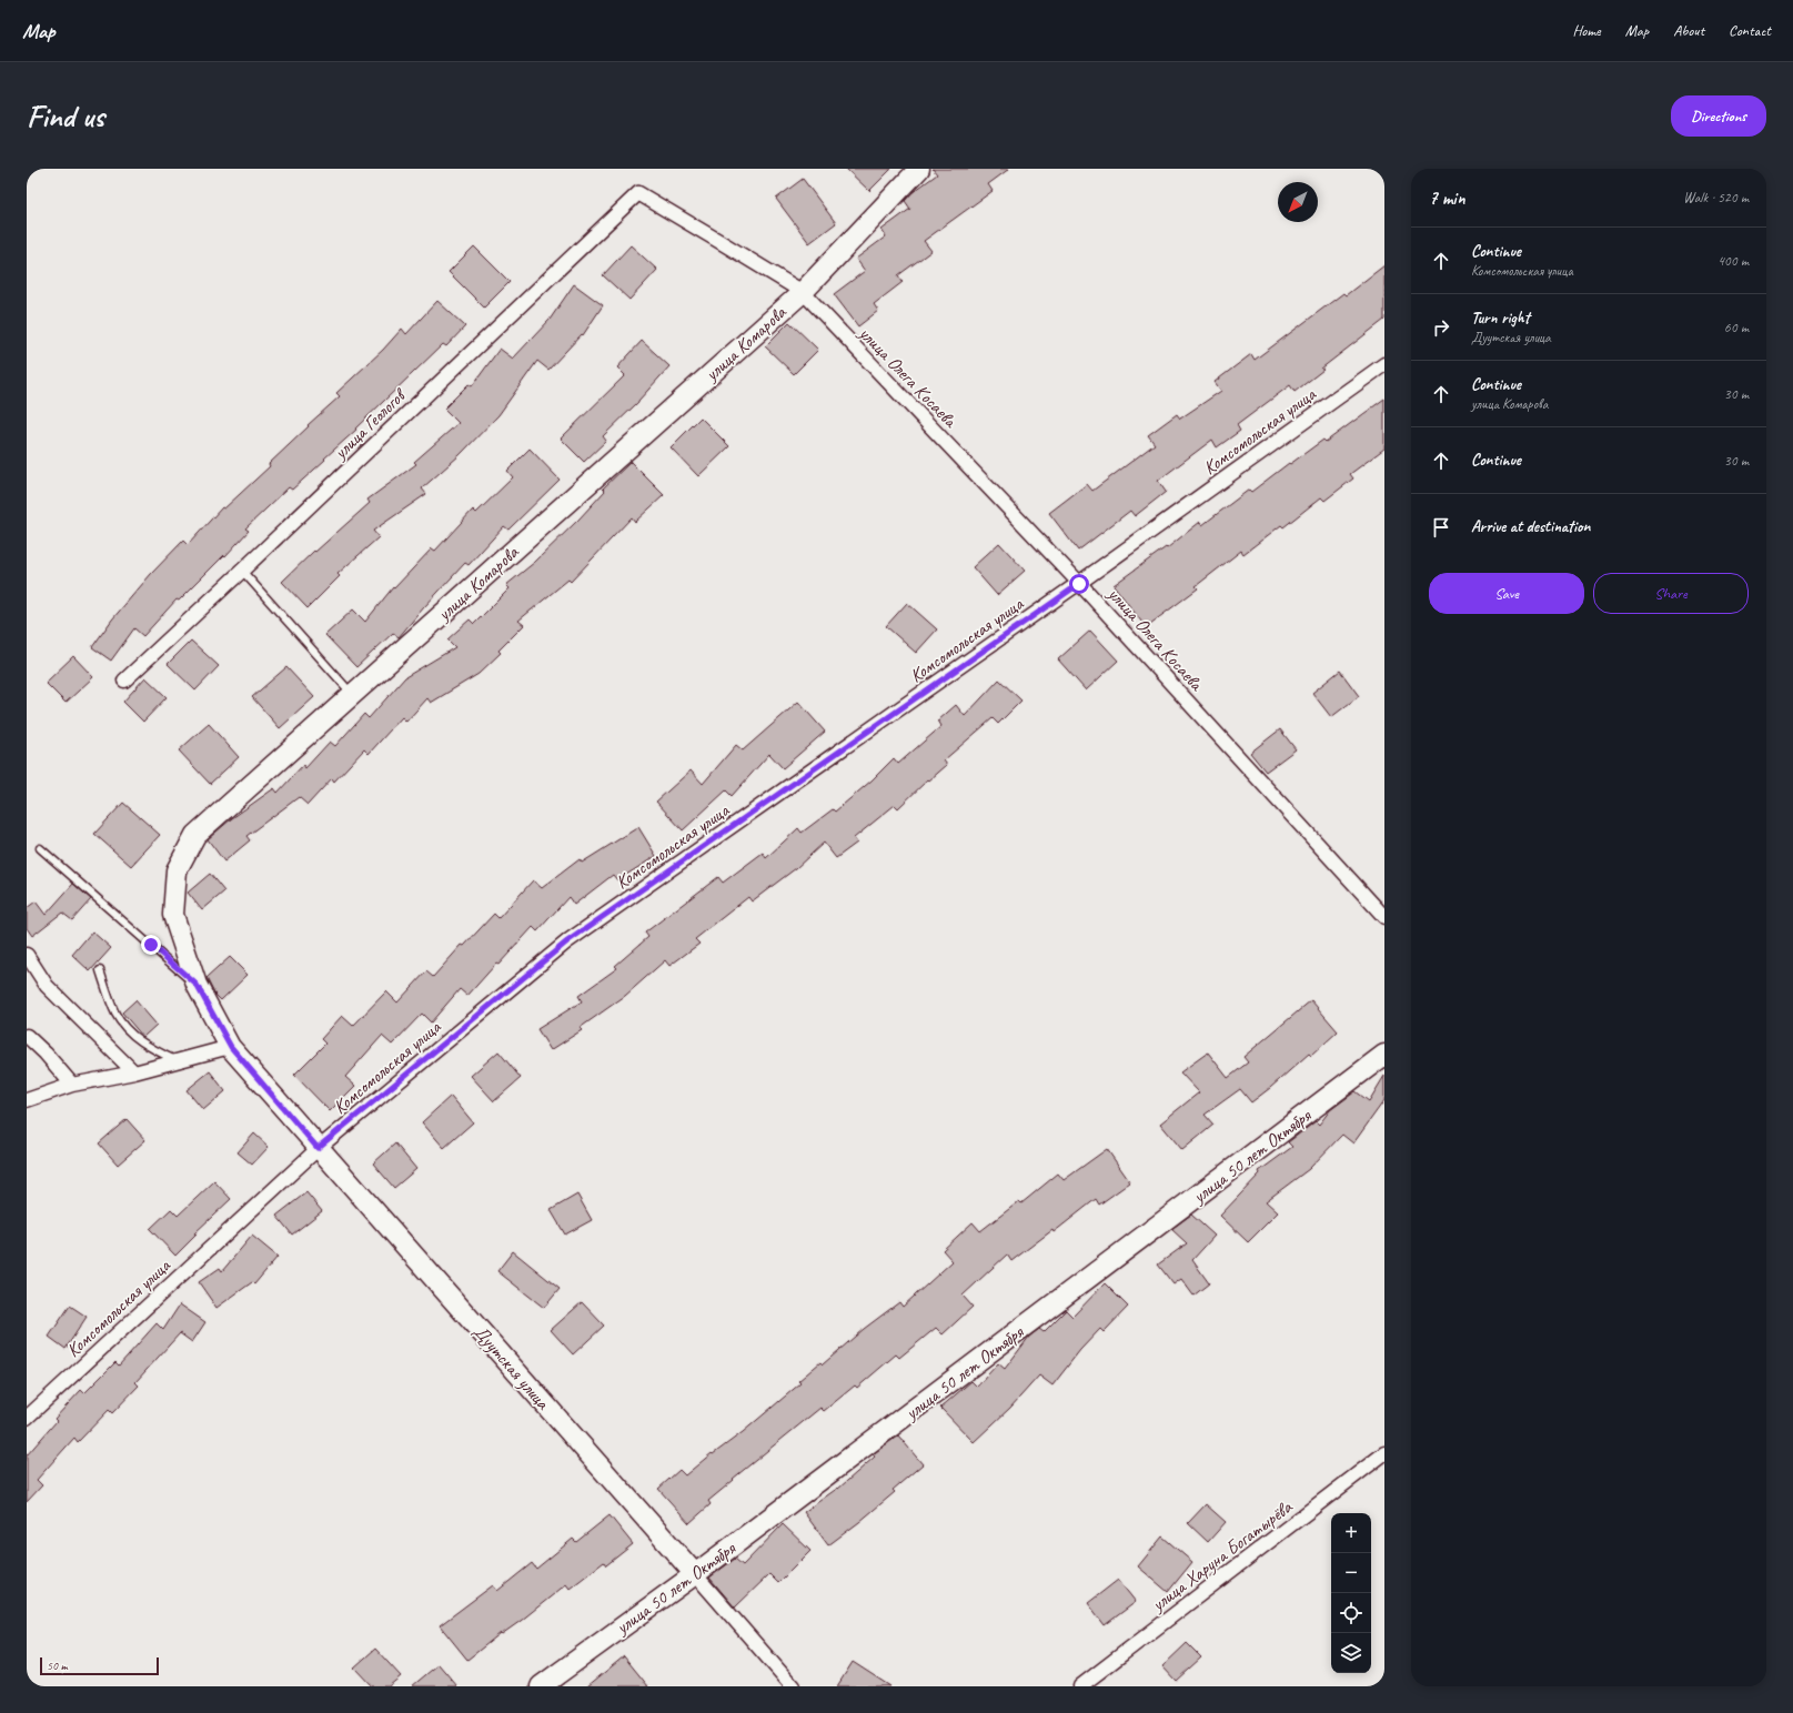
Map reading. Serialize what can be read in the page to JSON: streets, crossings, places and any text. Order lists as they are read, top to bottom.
{
  "streets": {
    "street": [
      "улица Комарова",
      "улица Олега Косаева",
      "улица Геологов",
      "Комсомольская улица",
      "улица 50 лет Октября",
      "Дуутская улица",
      "улица Харуна Богатырёва"
    ]
  },
  "crossings": [
    ["улица Комарова", "улица Олега Косаева"],
    ["улица Комарова", "Дуутская улица"],
    ["улица Олега Косаева", "улица Геологов"],
    ["улица Олега Косаева", "Комсомольская улица"],
    ["Комсомольская улица", "Дуутская улица"],
    ["улица 50 лет Октября", "Дуутская улица"]
  ],
  "scale_bar": "50 m",
  "north": "bottom left",
  "page": {
    "header": "Map",
    "nav": [
      "Home",
      "Map",
      "About",
      "Contact"
    ],
    "buttons": [
      "Directions",
      ["Save", "Share"]
    ],
    "title": "Find us",
    "heading": ["7 min", "Walk · 520 m"],
    "list": [
      ["Continue", "Комсомольская улица", "400 m"],
      ["Turn right", "Дуутская улица", "60 m"],
      ["Continue", "улица Комарова", "30 m"],
      ["Continue", "30 m"],
      "Arrive at destination"
    ],
    "map_buttons": ["+", "−"],
    "scale": "50 m"
  }
}
